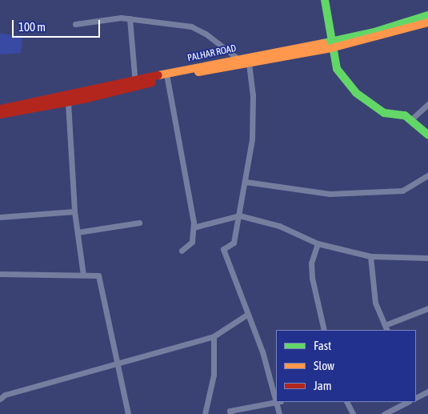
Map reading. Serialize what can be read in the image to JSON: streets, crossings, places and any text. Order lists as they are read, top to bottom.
{
  "streets": {
    "main road": ["PALHAR ROAD"]
  },
  "legend": ["Fast", "Slow", "Jam"],
  "scale_bar": "100 m"
}
